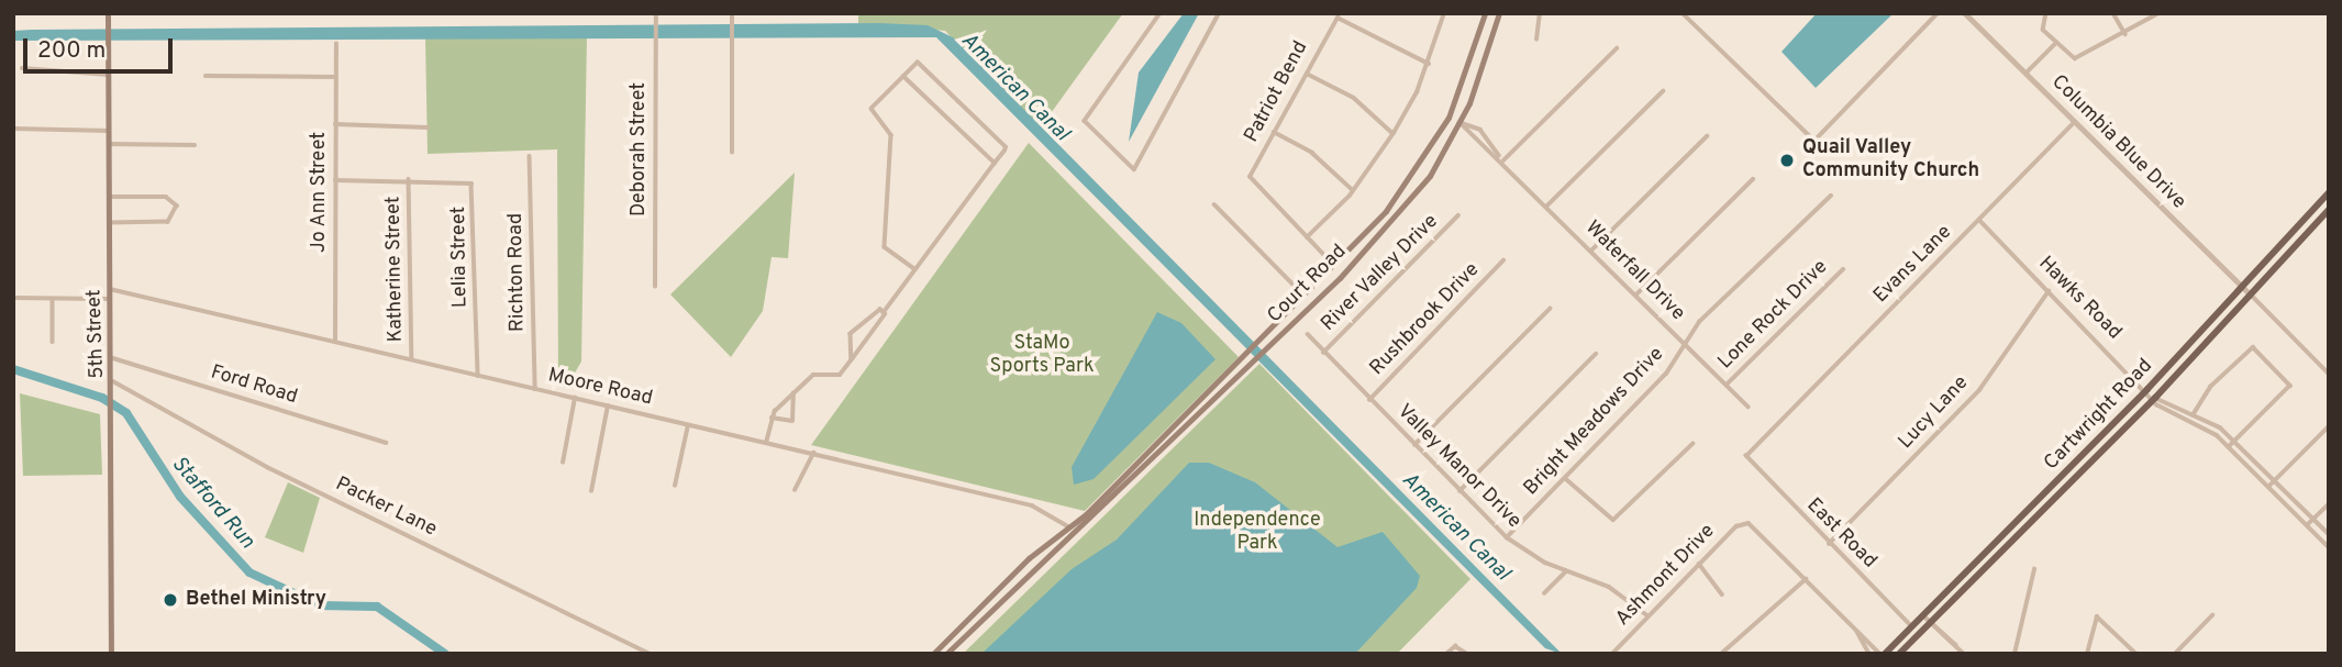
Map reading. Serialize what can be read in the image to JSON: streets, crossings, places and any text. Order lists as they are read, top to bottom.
{
  "streets": {
    "main road": ["Court Road", "5th Street", "Cartwright Road"],
    "street": [
      "Patriot Bend",
      "Columbia Blue Drive",
      "Deborah Street",
      "Jo Ann Street",
      "Lelia Street",
      "Evans Lane",
      "Katherine Street",
      "Waterfall Drive",
      "Richton Road",
      "River Valley Drive",
      "Hawks Road",
      "Lone Rock Drive",
      "Rushbrook Drive",
      "Ford Road",
      "Moore Road",
      "Lucy Lane",
      "Bright Meadows Drive",
      "Valley Manor Drive",
      "Packer Lane",
      "East Road",
      "Ashmont Drive"
    ]
  },
  "crossings": [
    ["Columbia Blue Drive", "Evans Lane"],
    ["Columbia Blue Drive", "Cartwright Road"],
    ["Jo Ann Street", "Lelia Street"],
    ["Jo Ann Street", "Moore Road"],
    ["Lelia Street", "Katherine Street"],
    ["Lelia Street", "Moore Road"],
    ["Evans Lane", "Hawks Road"],
    ["Evans Lane", "East Road"],
    ["Katherine Street", "Moore Road"],
    ["Waterfall Drive", "Court Road"],
    ["Waterfall Drive", "Lone Rock Drive"],
    ["Waterfall Drive", "Bright Meadows Drive"],
    ["Richton Road", "Moore Road"],
    ["River Valley Drive", "Valley Manor Drive"],
    ["Court Road", "Moore Road"],
    ["Hawks Road", "Lucy Lane"],
    ["Hawks Road", "Cartwright Road"],
    ["Rushbrook Drive", "Valley Manor Drive"],
    ["5th Street", "Ford Road"],
    ["5th Street", "Moore Road"],
    ["5th Street", "Packer Lane"],
    ["Lucy Lane", "East Road"],
    ["Cartwright Road", "East Road"],
    ["Bright Meadows Drive", "Valley Manor Drive"],
    ["Valley Manor Drive", "Ashmont Drive"]
  ],
  "water": ["American Canal", "Stafford Run"],
  "parks": ["StaMo Sports Park", "Independence Park"],
  "places": ["Quail Valley Community Church", "Bethel Ministry"],
  "scale_bar": "200 m"
}
